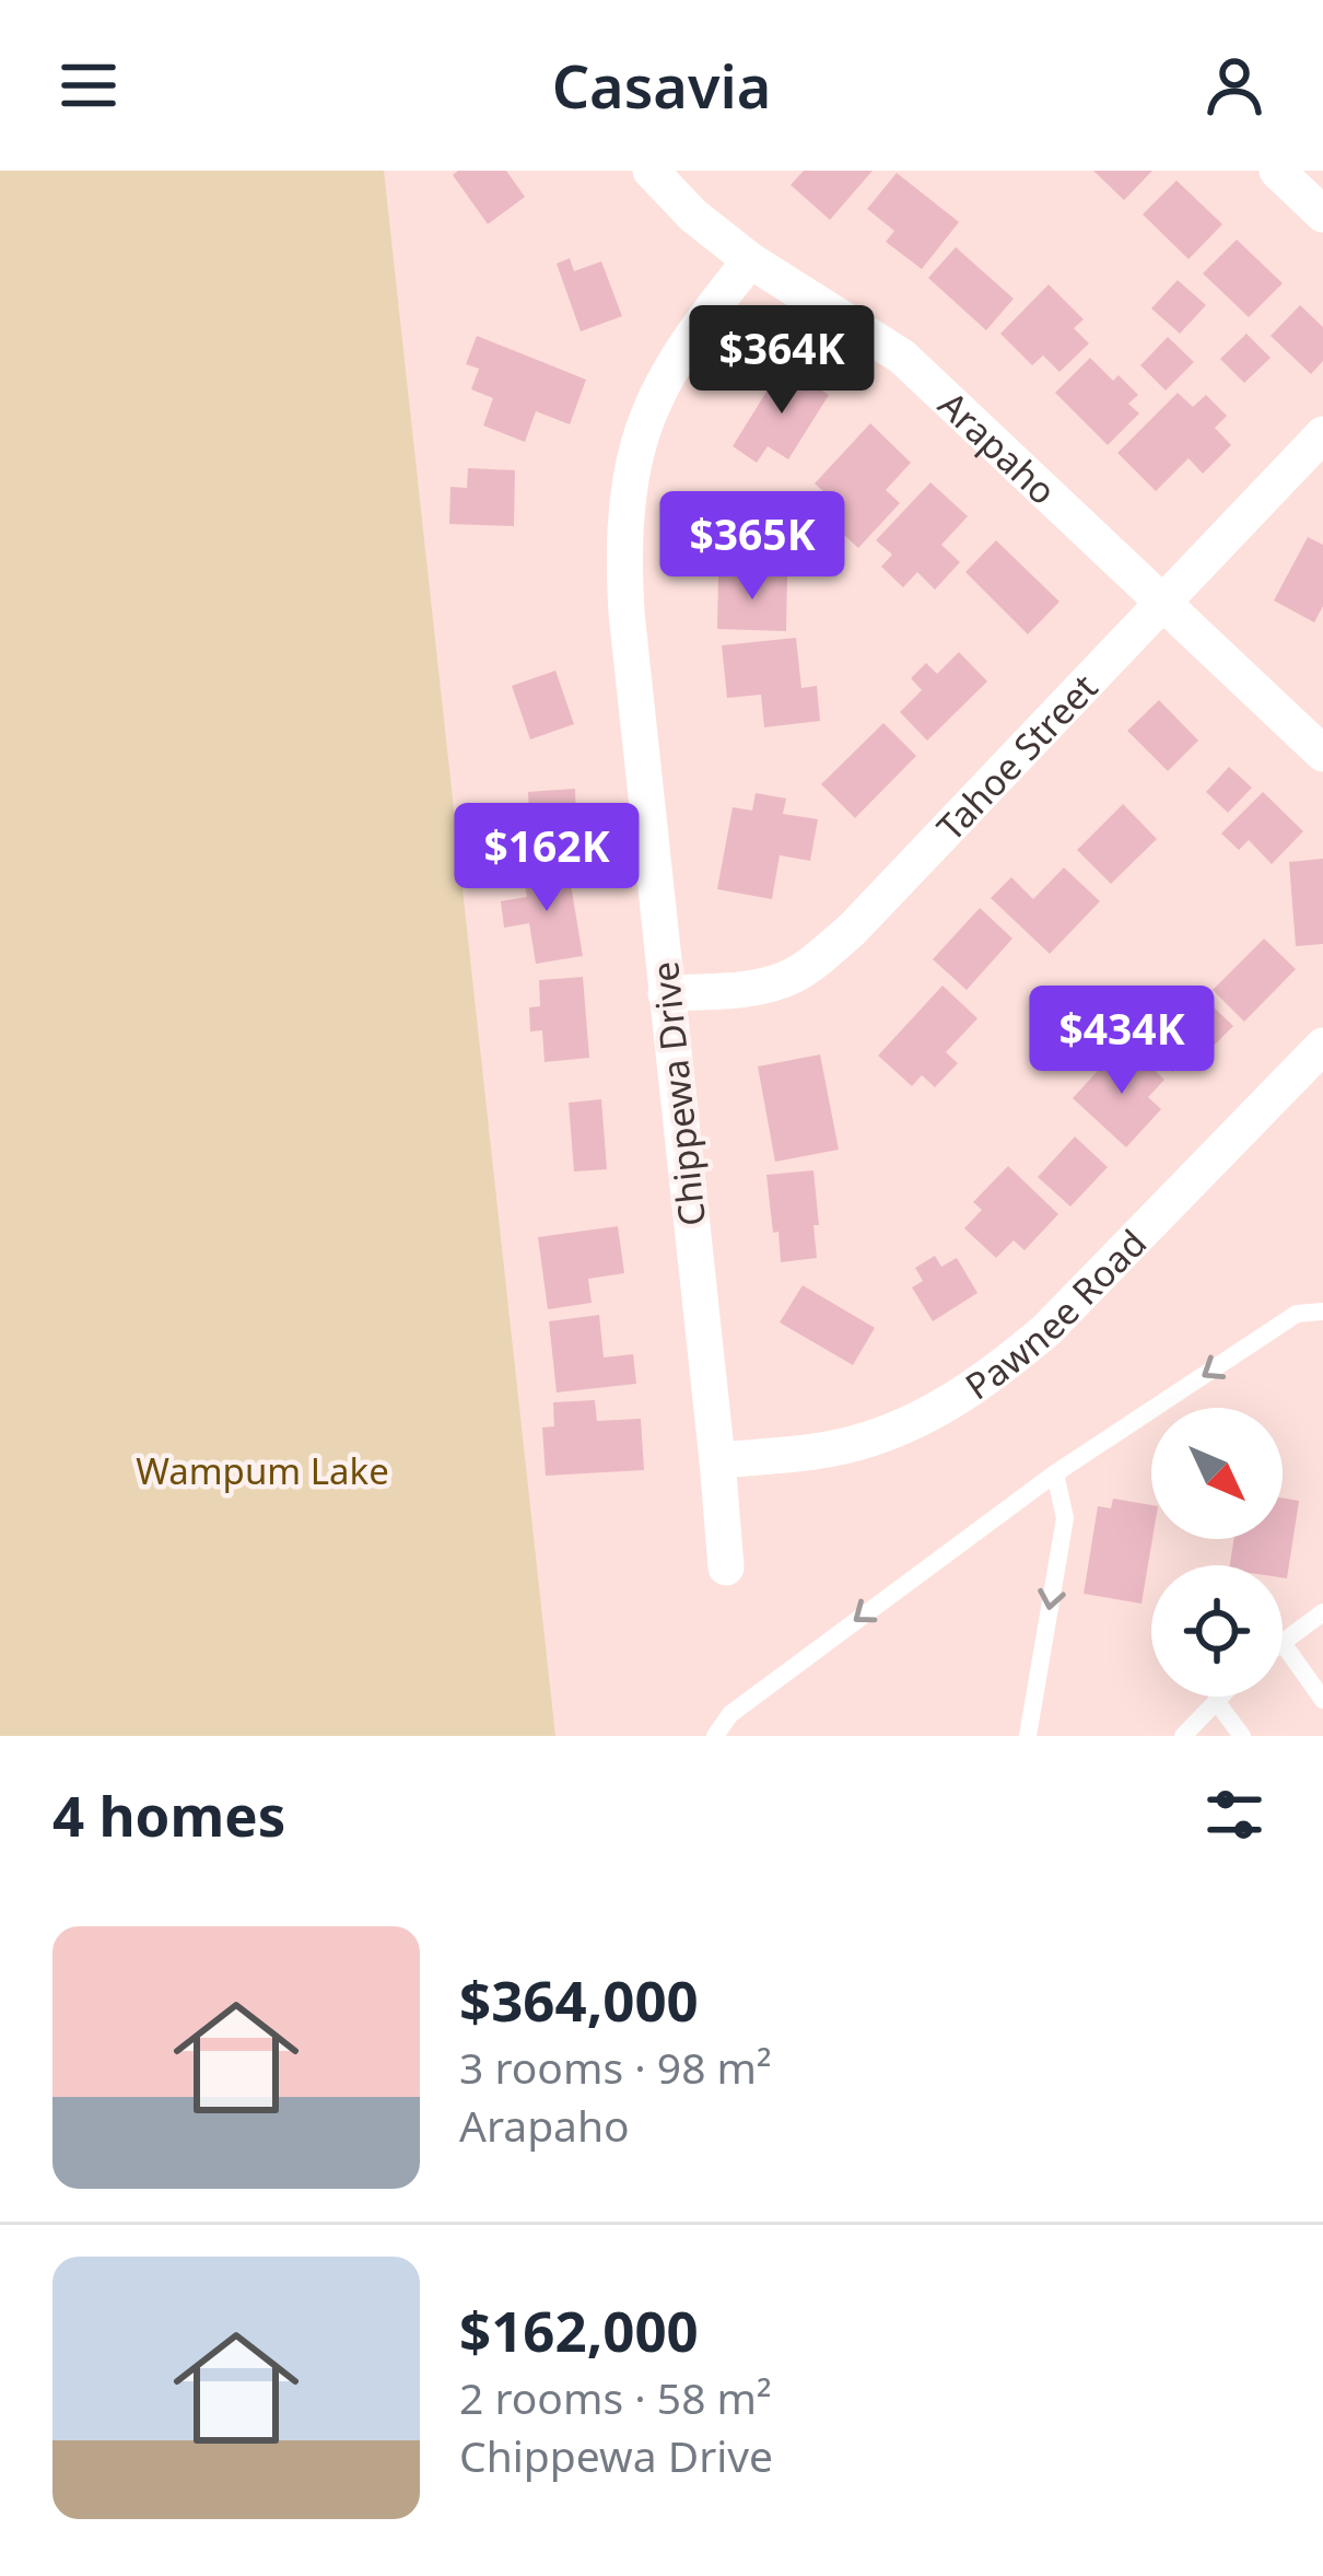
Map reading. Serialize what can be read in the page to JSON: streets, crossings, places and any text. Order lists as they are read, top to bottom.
{
  "streets": {
    "street": [
      "Arapaho",
      "Tahoe Street",
      "Chippewa Drive",
      "Pawnee Road"
    ]
  },
  "crossings": [
    ["Arapaho", "Tahoe Street"],
    ["Arapaho", "Chippewa Drive"],
    ["Tahoe Street", "Chippewa Drive"],
    ["Chippewa Drive", "Pawnee Road"]
  ],
  "parks": ["Wampum Lake"],
  "north": "bottom right",
  "page": {
    "header": "Casavia",
    "price": [
      "$364K",
      "$365K",
      "$162K",
      "$434K"
    ],
    "heading": "4 homes",
    "list": [
      {
        "name": "$364,000",
        "note": "3 rooms · 98 m² · Arapaho"
      },
      {
        "name": "$162,000",
        "note": "2 rooms · 58 m² · Chippewa Drive"
      }
    ]
  }
}
